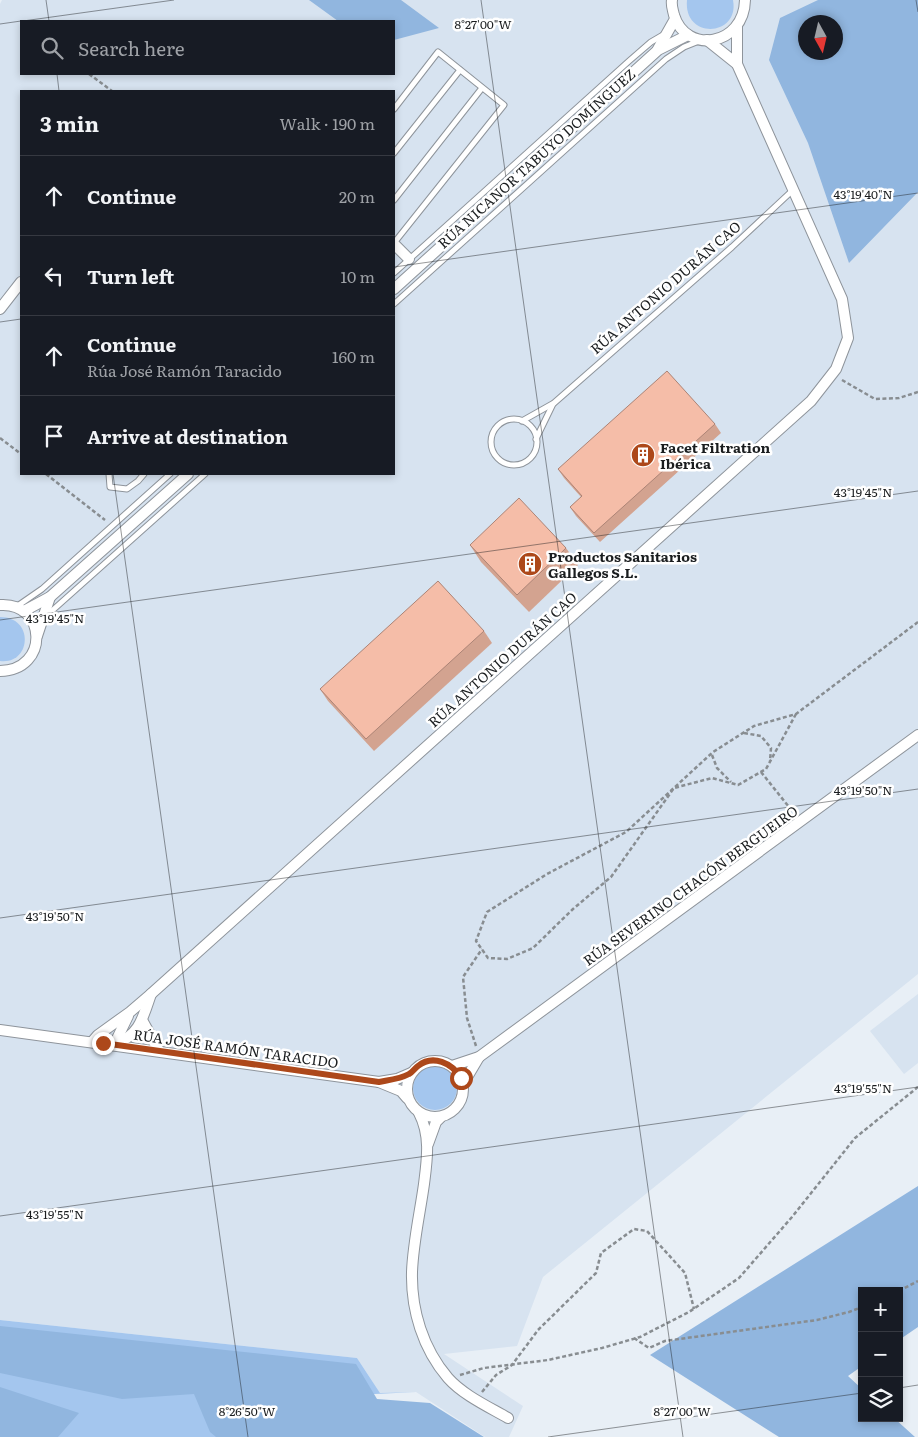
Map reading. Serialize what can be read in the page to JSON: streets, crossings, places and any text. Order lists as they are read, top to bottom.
{
  "streets": {
    "street": [
      "RÚA NICANOR TABUYO DOMÍNGUEZ",
      "RÚA ANTONIO DURÁN CAO",
      "RÚA SEVERINO CHACÓN BERGUEIRO",
      "RÚA JOSÉ RAMÓN TARACIDO"
    ]
  },
  "crossings": [
    ["RÚA NICANOR TABUYO DOMÍNGUEZ", "RÚA ANTONIO DURÁN CAO"],
    ["RÚA ANTONIO DURÁN CAO", "RÚA JOSÉ RAMÓN TARACIDO"],
    ["RÚA SEVERINO CHACÓN BERGUEIRO", "RÚA JOSÉ RAMÓN TARACIDO"]
  ],
  "places": {
    "building": ["Facet Filtration Ibérica", "Productos Sanitarios Gallegos S.L."]
  },
  "north": "bottom",
  "page": {
    "search": "Search here",
    "heading": ["3 min", "Walk · 190 m"],
    "list": [
      ["Continue", "20 m"],
      ["Turn left", "10 m"],
      ["Continue", "Rúa José Ramón Taracido", "160 m"],
      "Arrive at destination"
    ],
    "map_buttons": ["+", "−"]
  },
  "coordinates": [
    "8°27'00\"W",
    "43°19'40\"N",
    "43°19'45\"N",
    "43°19'50\"N",
    "43°19'55\"N",
    "8°26'50\"W"
  ]
}
